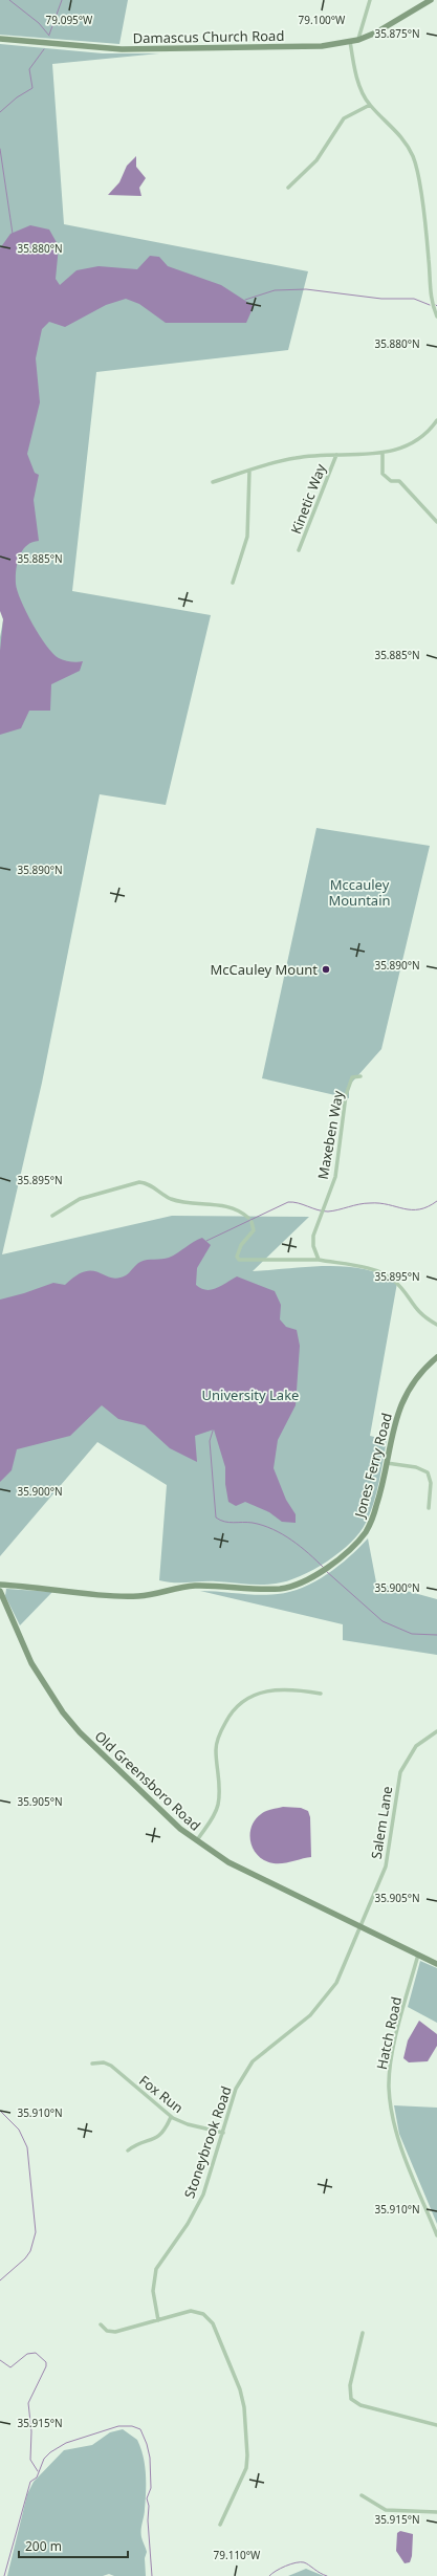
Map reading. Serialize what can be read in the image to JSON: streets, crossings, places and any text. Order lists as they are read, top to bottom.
{
  "streets": {
    "street": [
      "Damascus Church Road",
      "Kinetic Way",
      "Maxeben Way",
      "Jones Ferry Road",
      "Old Greensboro Road",
      "Salem Lane",
      "Hatch Road",
      "Fox Run",
      "Stoneybrook Road"
    ]
  },
  "crossings": [
    ["Old Greensboro Road", "Salem Lane"],
    ["Old Greensboro Road", "Hatch Road"],
    ["Old Greensboro Road", "Stoneybrook Road"],
    ["Salem Lane", "Stoneybrook Road"],
    ["Fox Run", "Stoneybrook Road"]
  ],
  "parks": ["Mccauley Mountain", "University Lake"],
  "places": ["McCauley Mount"],
  "scale_bar": "200 m",
  "coordinates": [
    "79.095°W",
    "79.100°W",
    "35.875°N",
    "35.880°N",
    "35.885°N",
    "35.890°N",
    "35.895°N",
    "35.900°N",
    "35.905°N",
    "35.910°N",
    "35.915°N",
    "79.110°W"
  ]
}
